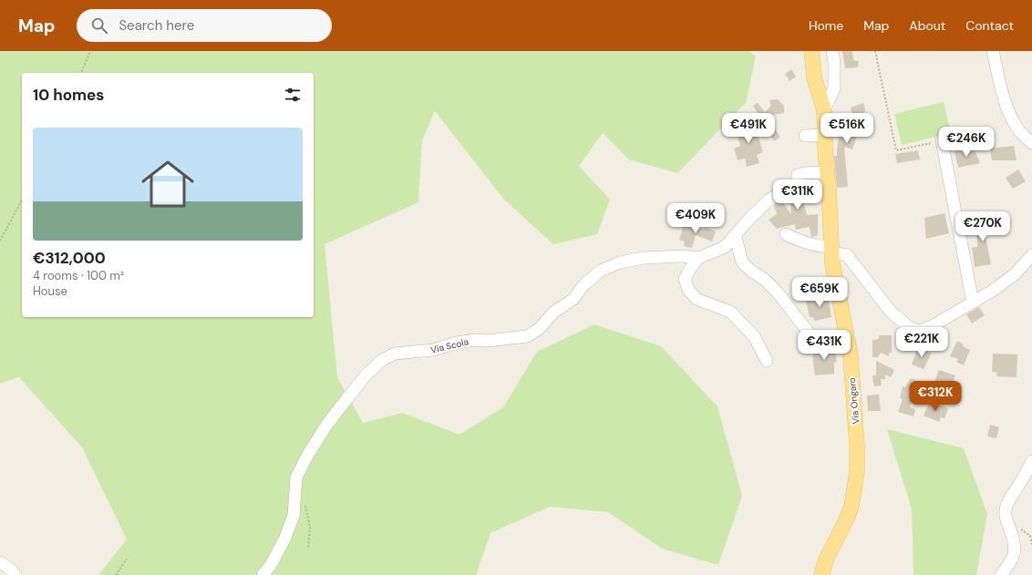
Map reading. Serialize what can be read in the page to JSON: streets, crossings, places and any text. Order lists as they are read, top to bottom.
{
  "streets": {
    "main road": ["Via Ongaro"],
    "street": ["Via Scola"]
  },
  "crossings": [
    ["Via Scola", "Via Ongaro"]
  ],
  "page": {
    "header": "Map",
    "search": "Search here",
    "nav": [
      "Home",
      "Map",
      "About",
      "Contact"
    ],
    "heading": "10 homes",
    "price": [
      "€491K",
      "€516K",
      "€246K",
      "€311K",
      "€409K",
      "€270K",
      "€659K",
      "€221K",
      "€431K",
      "€312K"
    ],
    "list": [
      {
        "name": "€312,000",
        "note": "4 rooms · 100 m² · House"
      }
    ]
  }
}
